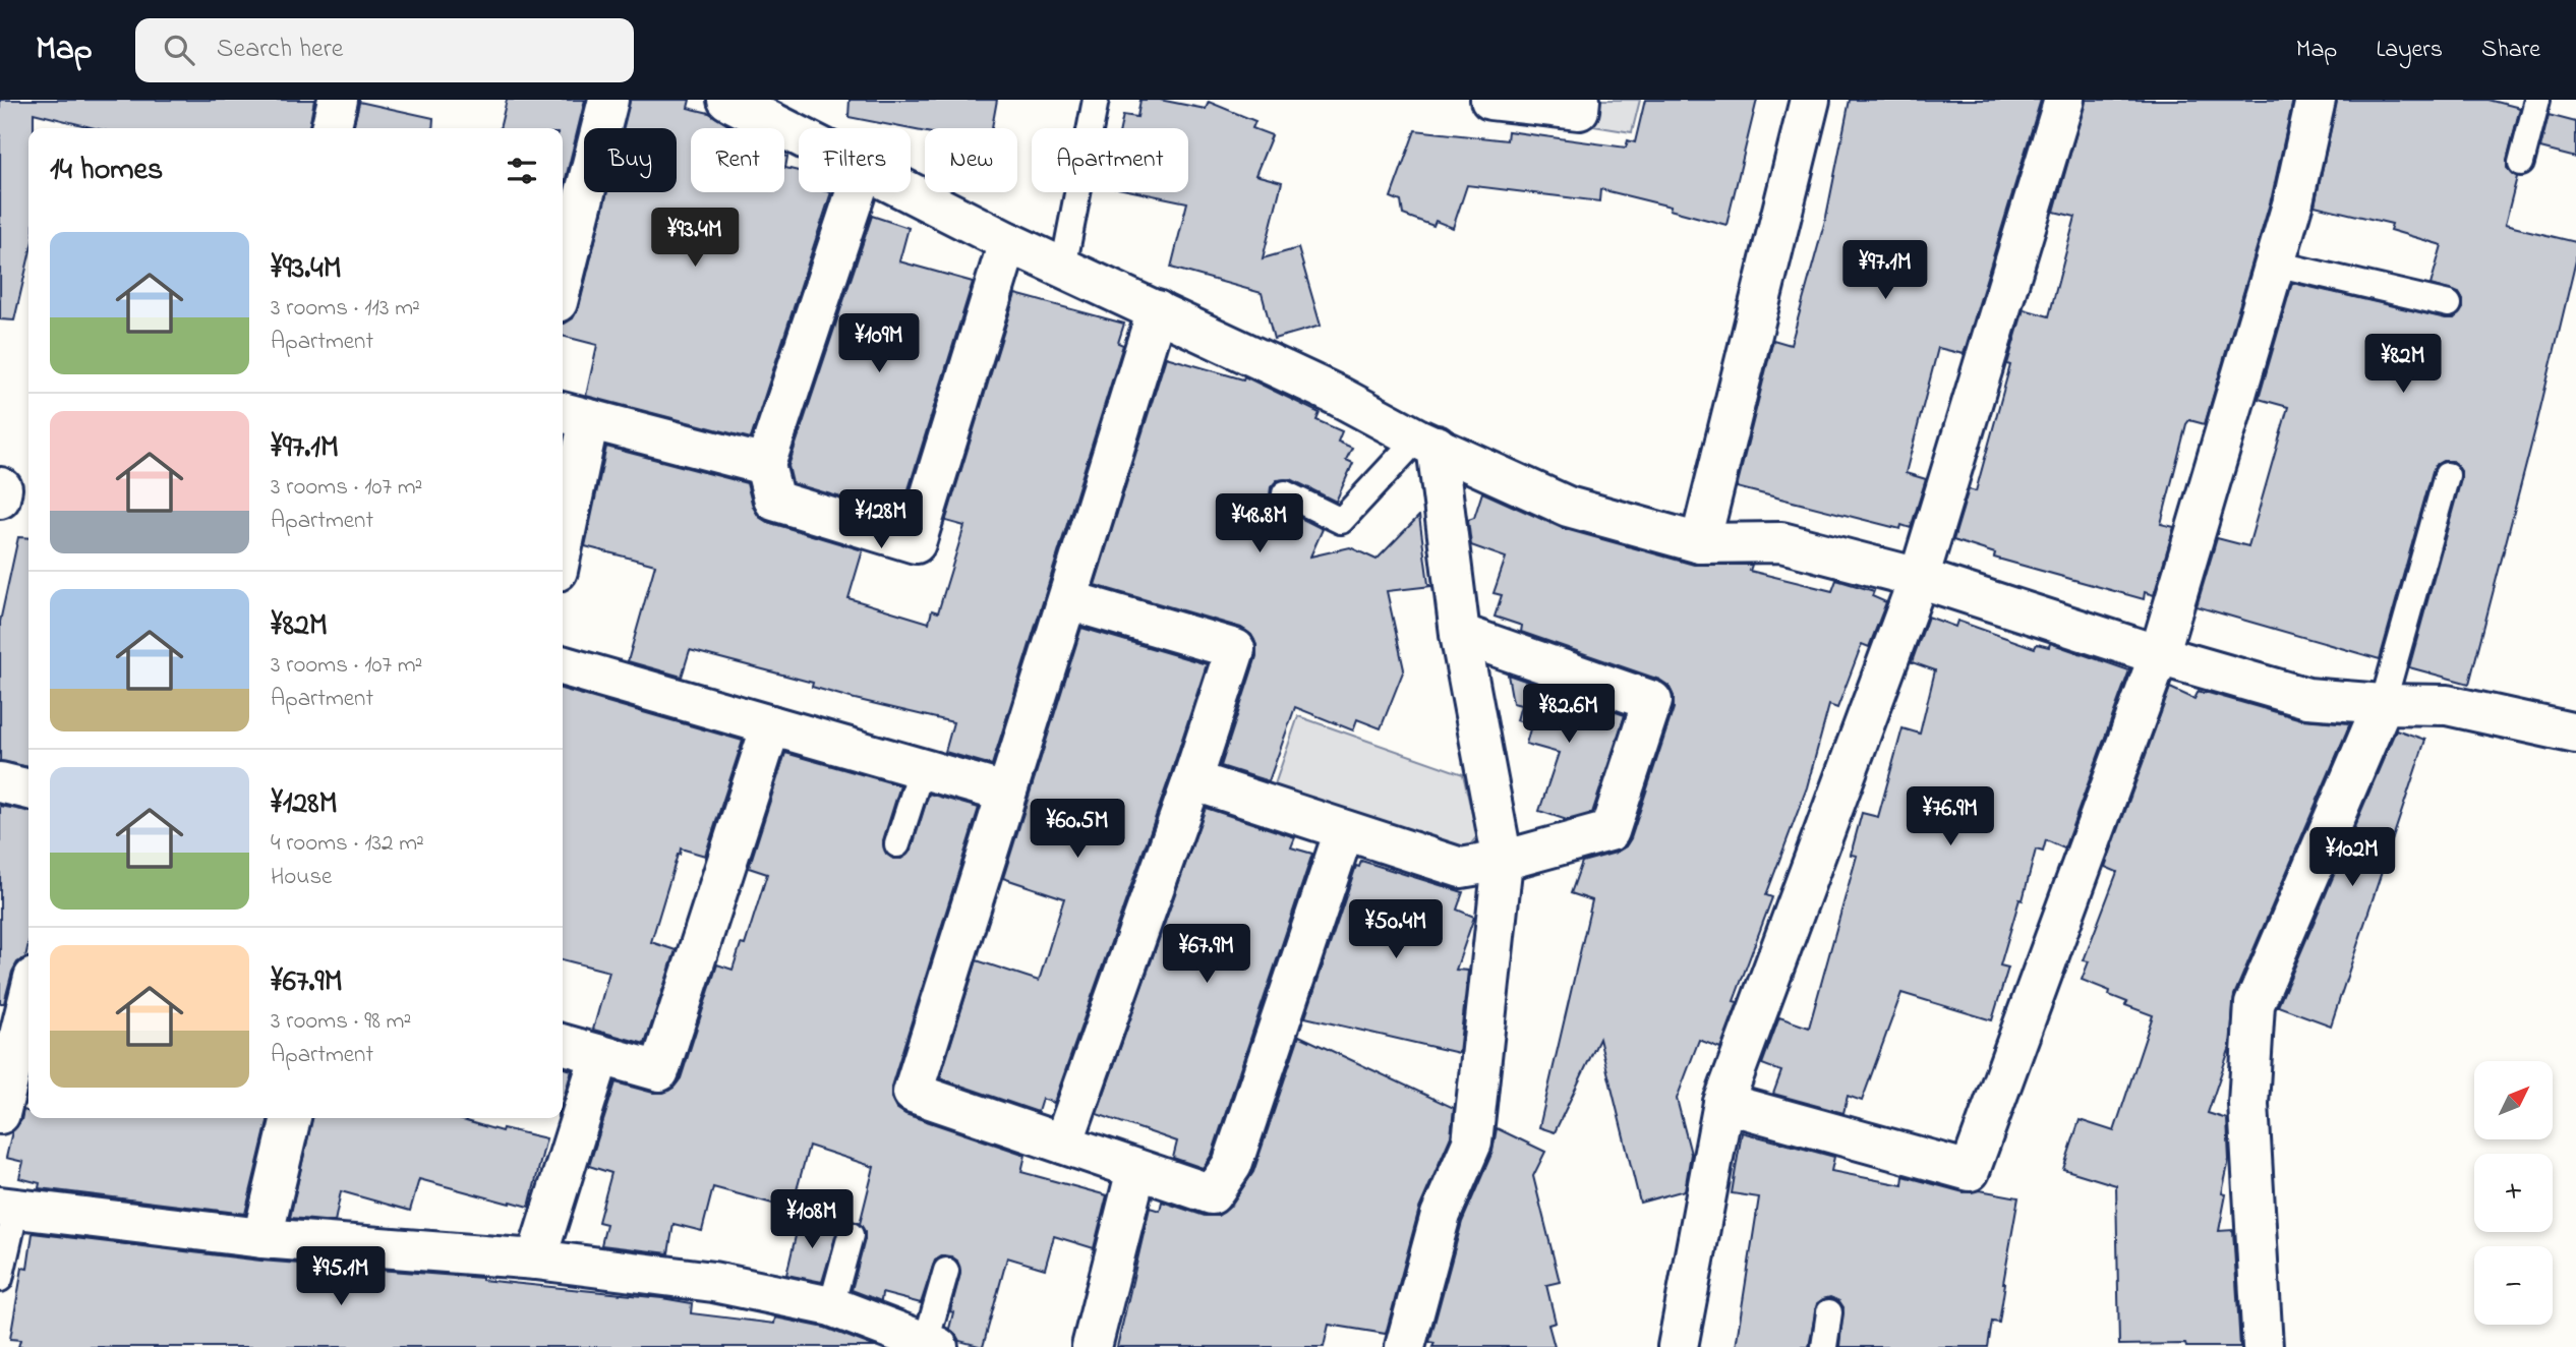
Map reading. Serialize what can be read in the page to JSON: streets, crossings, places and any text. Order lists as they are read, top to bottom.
{
  "north": "top right",
  "page": {
    "header": "Map",
    "search": "Search here",
    "nav": ["Map", "Layers", "Share"],
    "chip": [
      "Buy",
      "Rent",
      "Filters",
      "New",
      "Apartment"
    ],
    "heading": "14 homes",
    "price": [
      "¥93.4M",
      "¥97.1M",
      "¥109M",
      "¥82M",
      "¥128M",
      "¥48.8M",
      "¥82.6M",
      "¥76.9M",
      "¥60.5M",
      "¥102M",
      "¥50.4M",
      "¥67.9M",
      "¥108M",
      "¥95.1M"
    ],
    "list": [
      {
        "name": "¥93.4M",
        "note": "3 rooms · 113 m² · Apartment"
      },
      {
        "name": "¥97.1M",
        "note": "3 rooms · 107 m² · Apartment"
      },
      {
        "name": "¥82M",
        "note": "3 rooms · 107 m² · Apartment"
      },
      {
        "name": "¥128M",
        "note": "4 rooms · 132 m² · House"
      },
      {
        "name": "¥67.9M",
        "note": "3 rooms · 98 m² · Apartment"
      }
    ],
    "map_buttons": ["+", "−"]
  }
}
